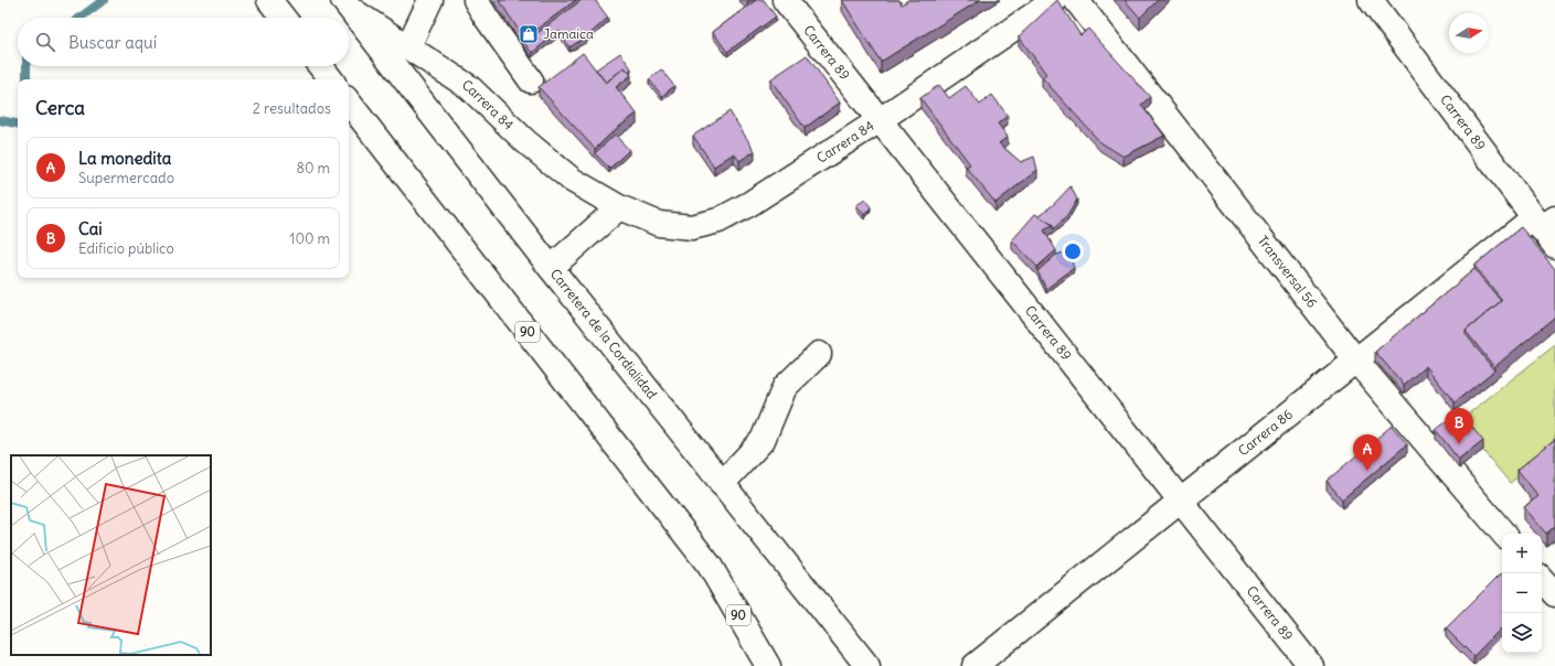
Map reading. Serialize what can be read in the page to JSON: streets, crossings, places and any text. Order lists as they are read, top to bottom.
{
  "streets": {
    "main road": [
      "Carrera 89",
      "Carrera 84",
      "Transversal 56",
      "90",
      "Carretera de la Cordialidad",
      "Carrera 86"
    ]
  },
  "crossings": [
    ["Carrera 89", "Carrera 84"],
    ["Carrera 89", "Carrera 86"],
    ["Carrera 84", "Carretera de la Cordialidad"],
    ["Transversal 56", "Carrera 86"]
  ],
  "places": {
    "shop": ["Jamaica"]
  },
  "north": "right",
  "page": {
    "search": "Buscar aquí",
    "heading": ["Cerca", "2 resultados"],
    "list": [
      {
        "mark": "A",
        "name": "La monedita",
        "note": "Supermercado",
        "value": "80 m"
      },
      {
        "mark": "B",
        "name": "Cai",
        "note": "Edificio público",
        "value": "100 m"
      }
    ],
    "pins": ["B", "A"],
    "map_buttons": ["+", "−"]
  }
}
